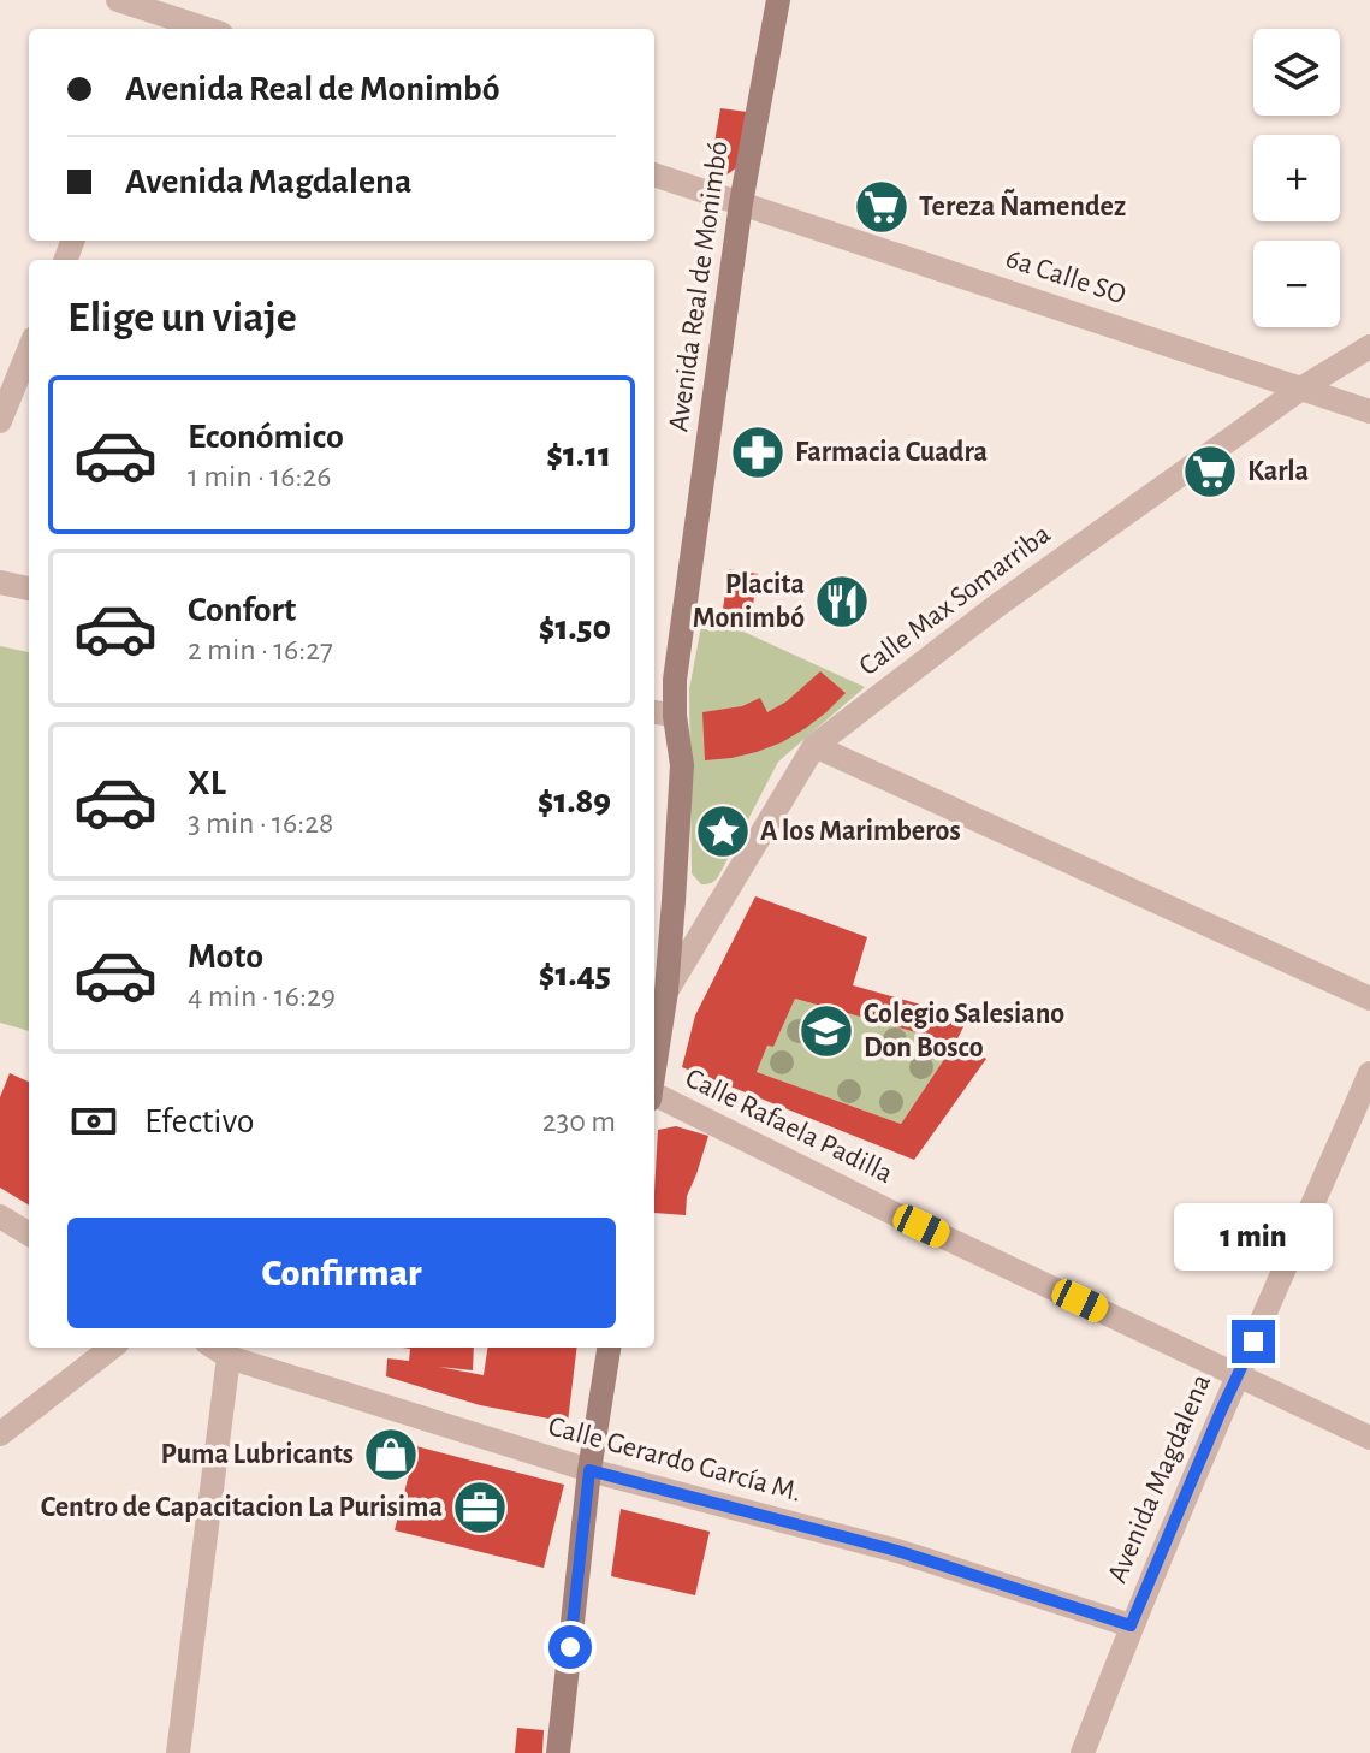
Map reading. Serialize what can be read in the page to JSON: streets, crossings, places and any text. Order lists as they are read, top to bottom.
{
  "streets": {
    "street": [
      "6a Calle SO",
      "Avenida Real de Monimbó",
      "Calle Max Somarriba",
      "Calle Rafaela Padilla",
      "Calle Gerardo García M.",
      "Avenida Magdalena"
    ]
  },
  "crossings": [
    ["6a Calle SO", "Avenida Real de Monimbó"],
    ["6a Calle SO", "Calle Max Somarriba"],
    ["Avenida Real de Monimbó", "Calle Max Somarriba"],
    ["Calle Rafaela Padilla", "Avenida Magdalena"],
    ["Calle Gerardo García M.", "Avenida Magdalena"]
  ],
  "places": {
    "supermarket": ["Tereza Ñamendez", "Karla"],
    "pharmacy": ["Farmacia Cuadra"],
    "restaurant": ["Placita Monimbó"],
    "place": ["A los Marimberos"],
    "school or university": ["Colegio Salesiano Don Bosco"],
    "shop": ["Puma Lubricants"],
    "office": ["Centro de Capacitacion La Purisima"]
  },
  "page": {
    "map_buttons": ["+", "−"],
    "banner": ["Avenida Real de Monimbó", "Avenida Magdalena"],
    "heading": "Elige un viaje",
    "list": [
      {
        "name": "Económico",
        "note": "1 min · 16:26",
        "value": "$1.11"
      },
      {
        "name": "Confort",
        "note": "2 min · 16:27",
        "value": "$1.50"
      },
      {
        "name": "XL",
        "note": "3 min · 16:28",
        "value": "$1.89"
      },
      {
        "name": "Moto",
        "note": "4 min · 16:29",
        "value": "$1.45"
      }
    ],
    "pay": ["Efectivo", "230 m"],
    "buttons": "Confirmar",
    "bubble": "1 min"
  }
}
